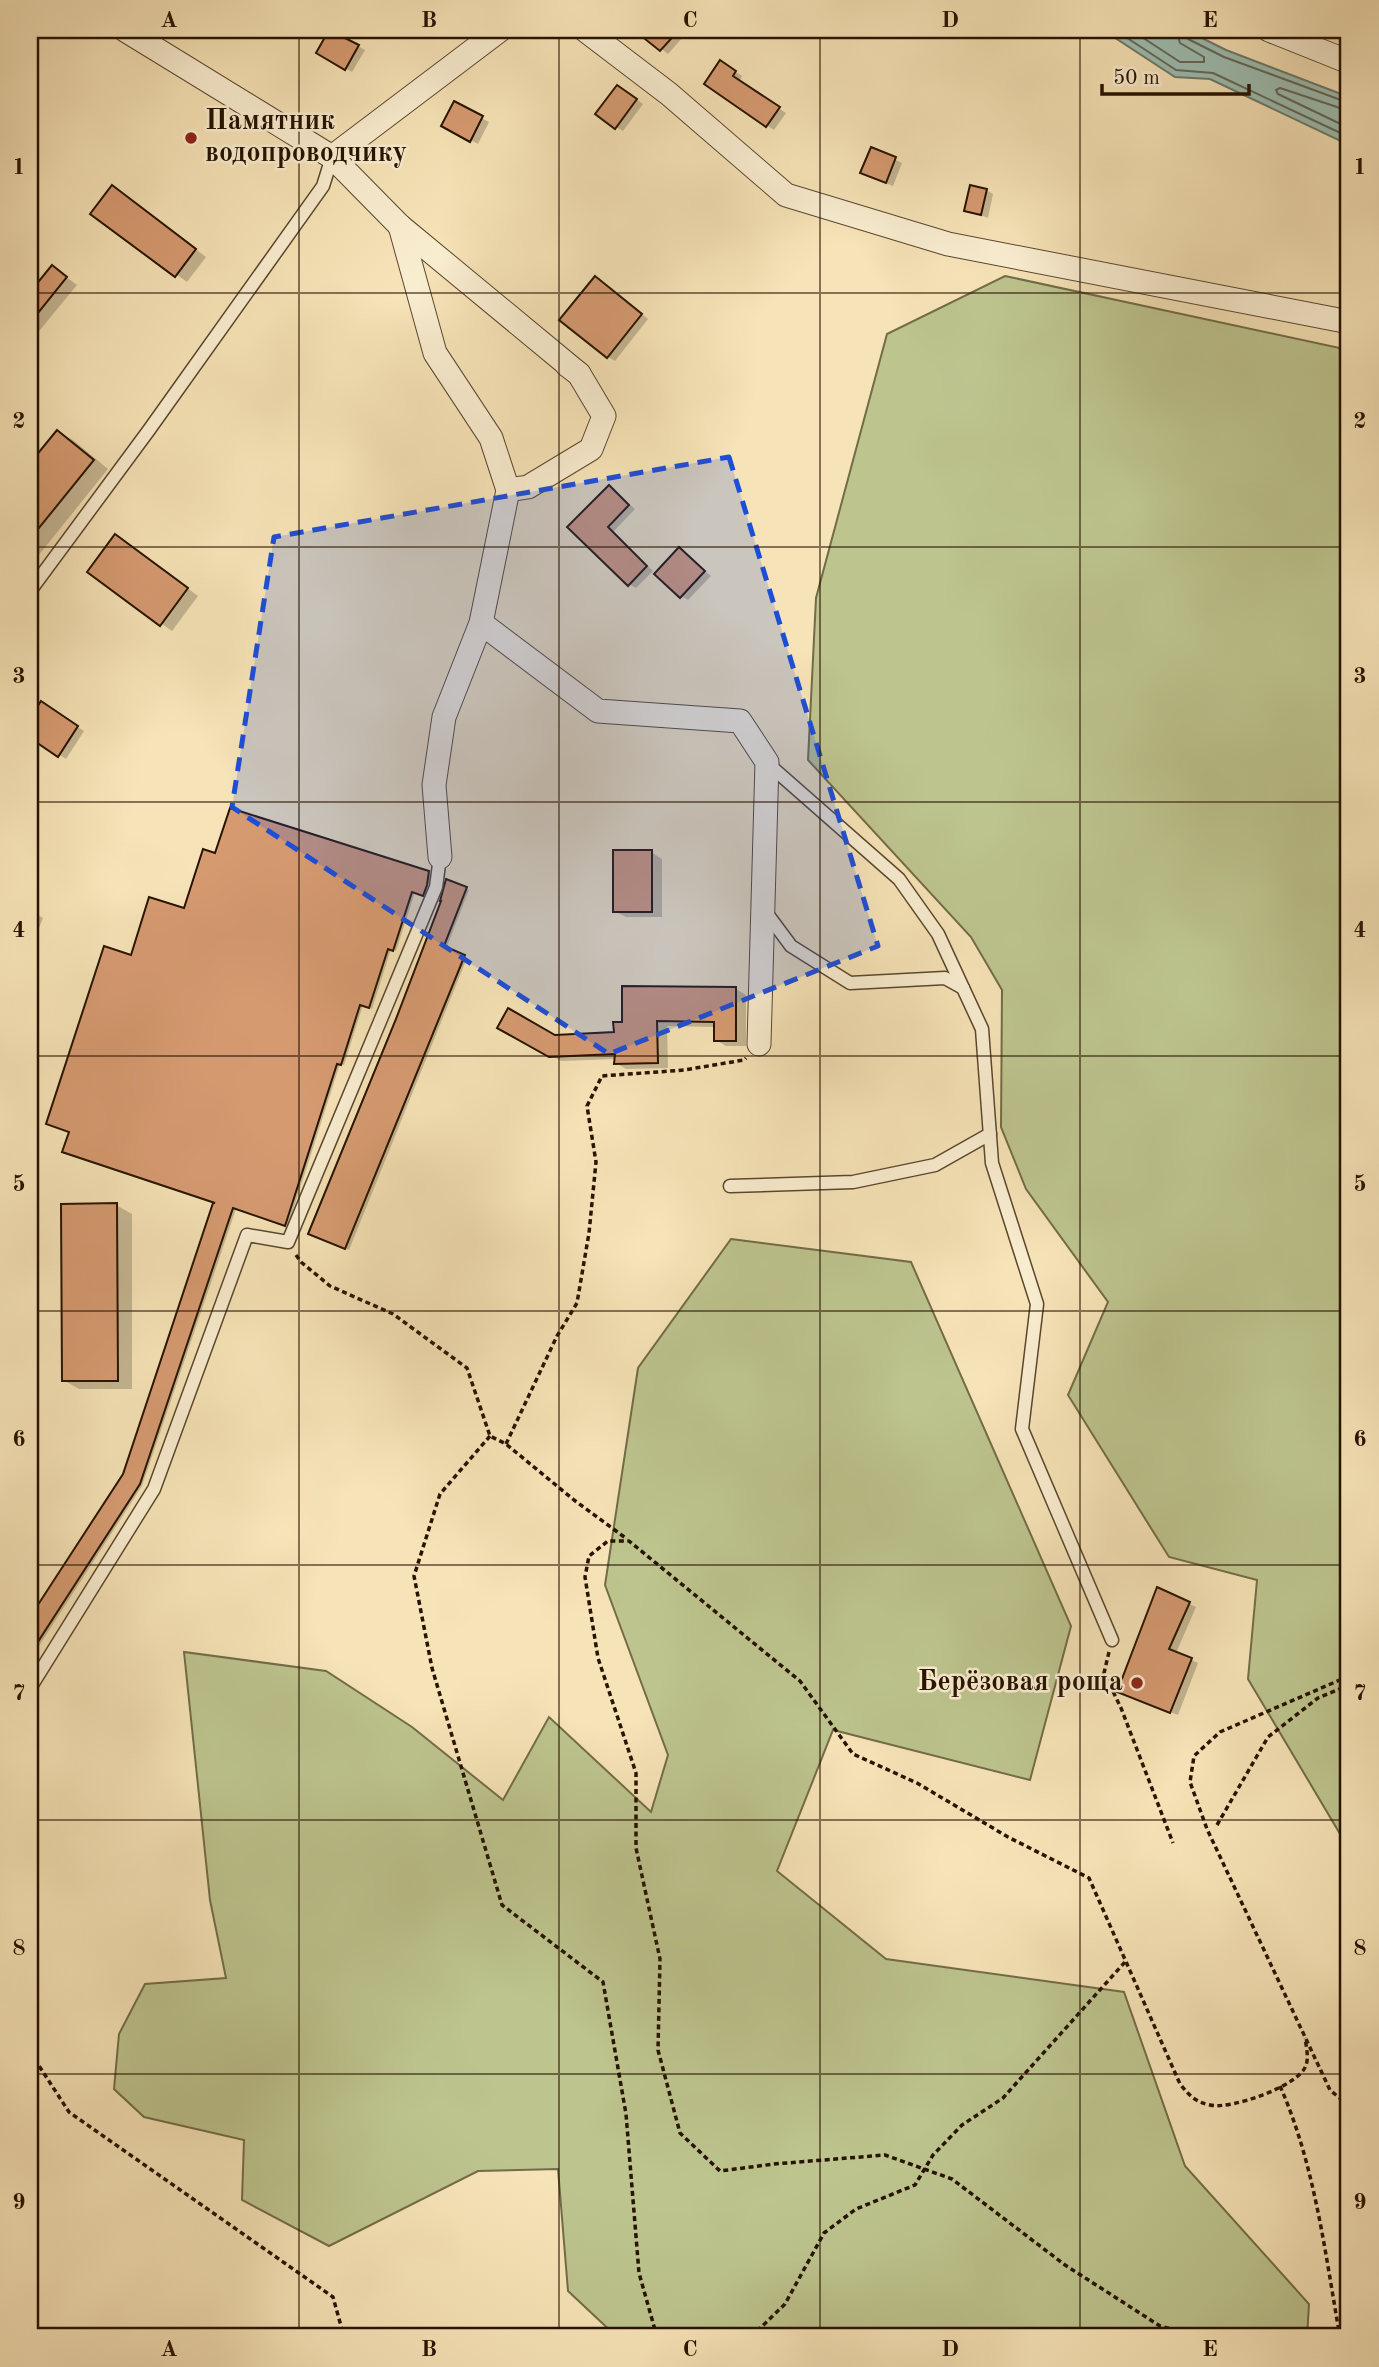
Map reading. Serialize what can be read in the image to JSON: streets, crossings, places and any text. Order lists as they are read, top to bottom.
{
  "places": ["Памятник водопроводчику", "Берёзовая роща"],
  "scale_bar": "50 m",
  "grid": {
    "columns": [
      "A",
      "B",
      "C",
      "D",
      "E"
    ],
    "rows": [
      "1",
      "2",
      "3",
      "4",
      "5",
      "6",
      "7",
      "8",
      "9"
    ]
  }
}
